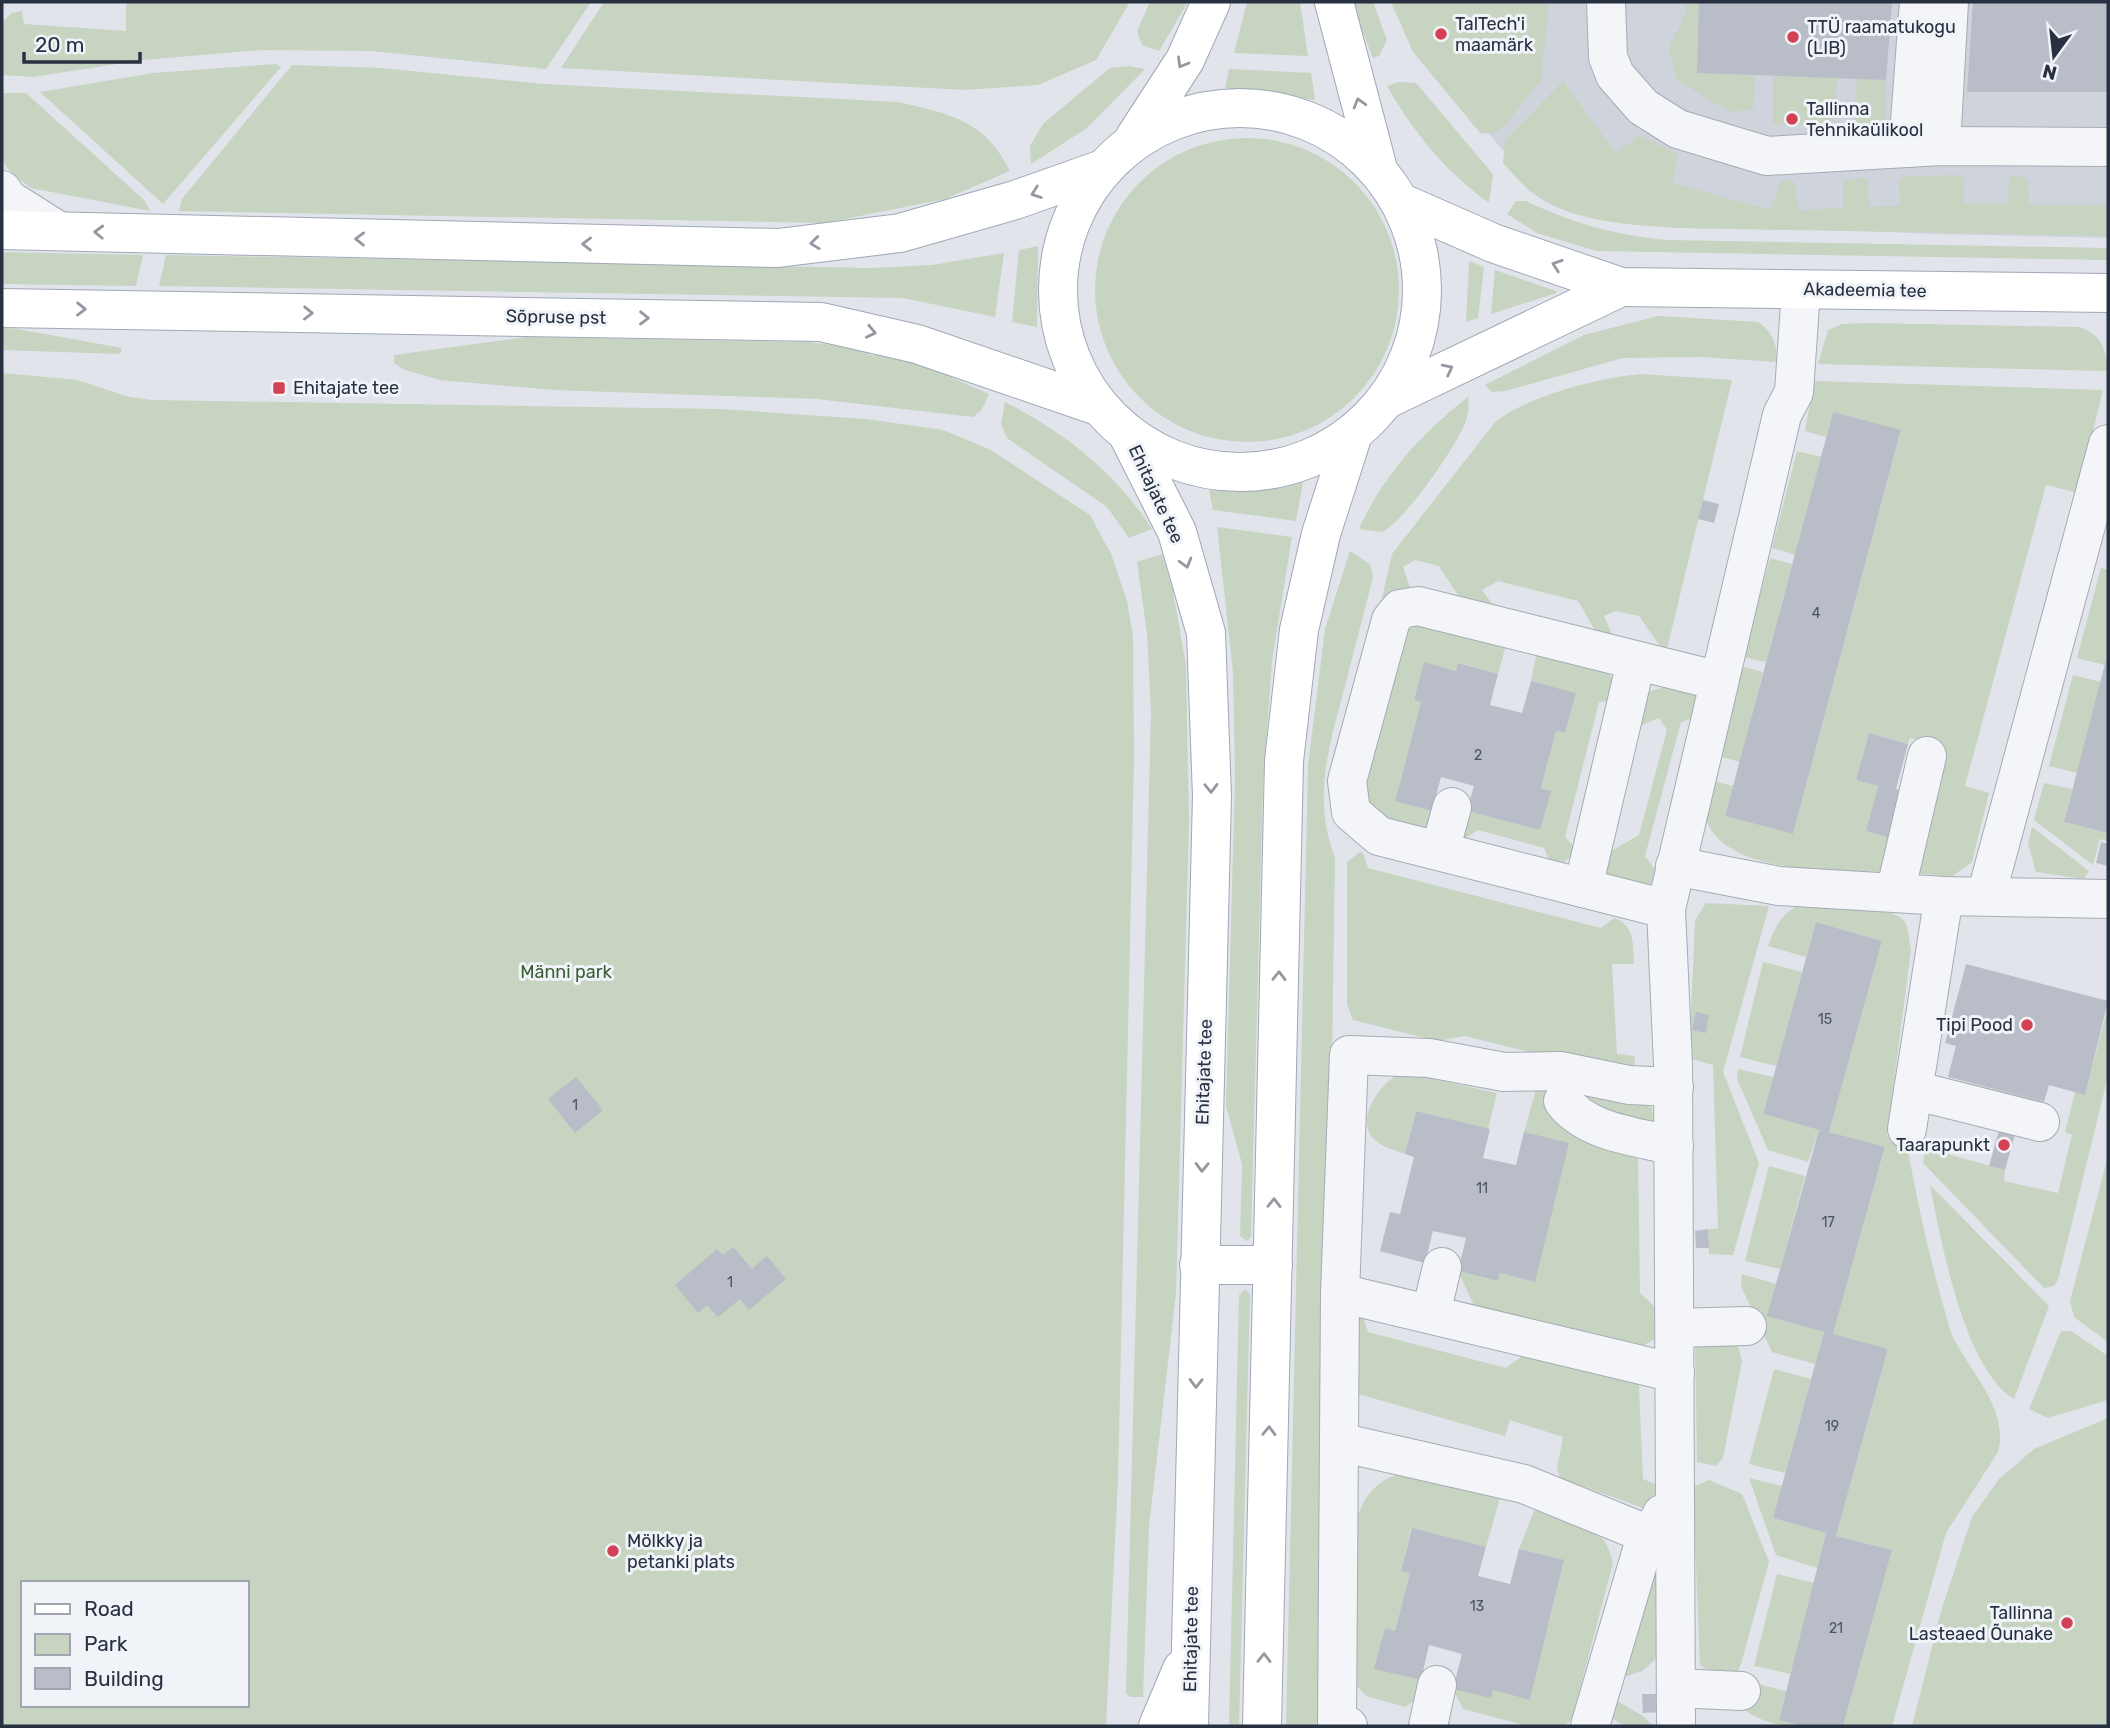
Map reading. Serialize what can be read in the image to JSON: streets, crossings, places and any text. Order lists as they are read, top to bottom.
{
  "streets": {
    "main road": ["Akadeemia tee", "Sõpruse pst", "Ehitajate tee"]
  },
  "parks": ["Männi park"],
  "places": {
    "other": [
      "TalTech'i maamärk",
      "TTÜ raamatukogu (LIB)",
      "Tallinna Tehnikaülikool",
      "Tipi Pood",
      "Taarapunkt",
      "Mölkky ja petanki plats",
      "Tallinna Lasteaed Õunake"
    ],
    "transit": ["Ehitajate tee"]
  },
  "house_numbers": [
    "4",
    "2",
    "15",
    "1",
    "11",
    "17",
    "1",
    "19",
    "13",
    "21"
  ],
  "legend": ["Road", "Park", "Building"],
  "scale_bar": "20 m",
  "north": "bottom"
}
